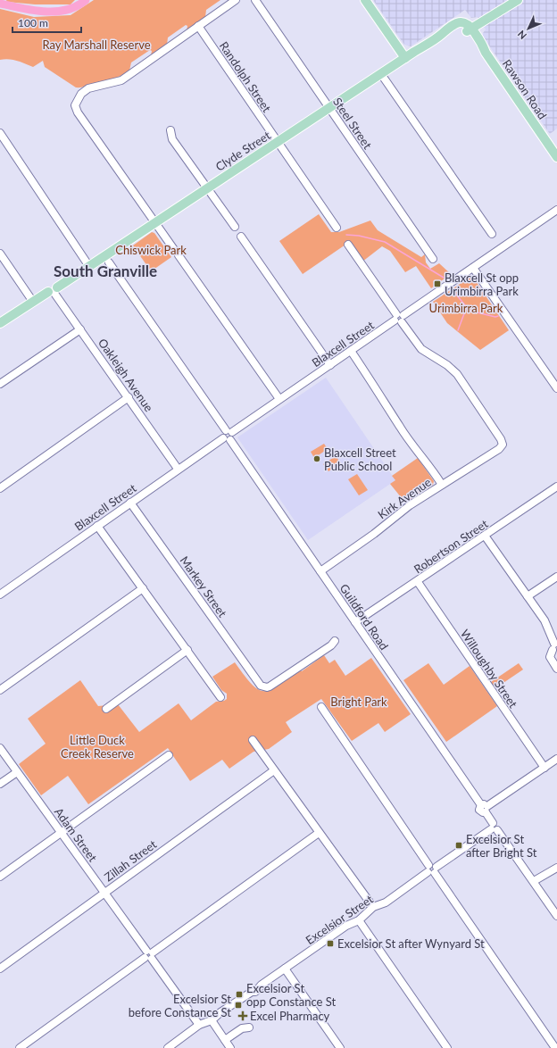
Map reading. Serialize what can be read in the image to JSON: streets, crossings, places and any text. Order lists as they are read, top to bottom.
{
  "streets": {
    "main road": ["Rawson Road", "Clyde Street"],
    "street": [
      "Randolph Street",
      "Steel Street",
      "Blaxcell Street",
      "Oakleigh Avenue",
      "Kirk Avenue",
      "Robertson Street",
      "Markey Street",
      "Guildford Road",
      "Willoughby Street",
      "Adam Street",
      "Zillah Street",
      "Excelsior Street"
    ]
  },
  "crossings": [
    ["Randolph Street", "Clyde Street"],
    ["Rawson Road", "Clyde Street"],
    ["Steel Street", "Clyde Street"],
    ["Clyde Street", "Oakleigh Avenue"],
    ["Blaxcell Street", "Oakleigh Avenue"],
    ["Blaxcell Street", "Kirk Avenue"],
    ["Blaxcell Street", "Markey Street"],
    ["Blaxcell Street", "Guildford Road"],
    ["Kirk Avenue", "Guildford Road"],
    ["Robertson Street", "Guildford Road"],
    ["Robertson Street", "Willoughby Street"],
    ["Guildford Road", "Excelsior Street"],
    ["Adam Street", "Zillah Street"],
    ["Adam Street", "Excelsior Street"]
  ],
  "districts": ["South Granville"],
  "parks": [
    "Ray Marshall Reserve",
    "Chiswick Park",
    "Urimbirra Park",
    "Bright Park",
    "Little Duck Creek Reserve"
  ],
  "places": {
    "transit": [
      "Blaxcell St opp Urimbirra Park",
      "Excelsior St after Bright St",
      "Excelsior St after Wynyard St",
      "Excelsior St opp Constance St",
      "Excelsior St before Constance St"
    ],
    "other": ["Blaxcell Street Public School"],
    "health": ["Excel Pharmacy"]
  },
  "scale_bar": "100 m",
  "north": "bottom left"
}
